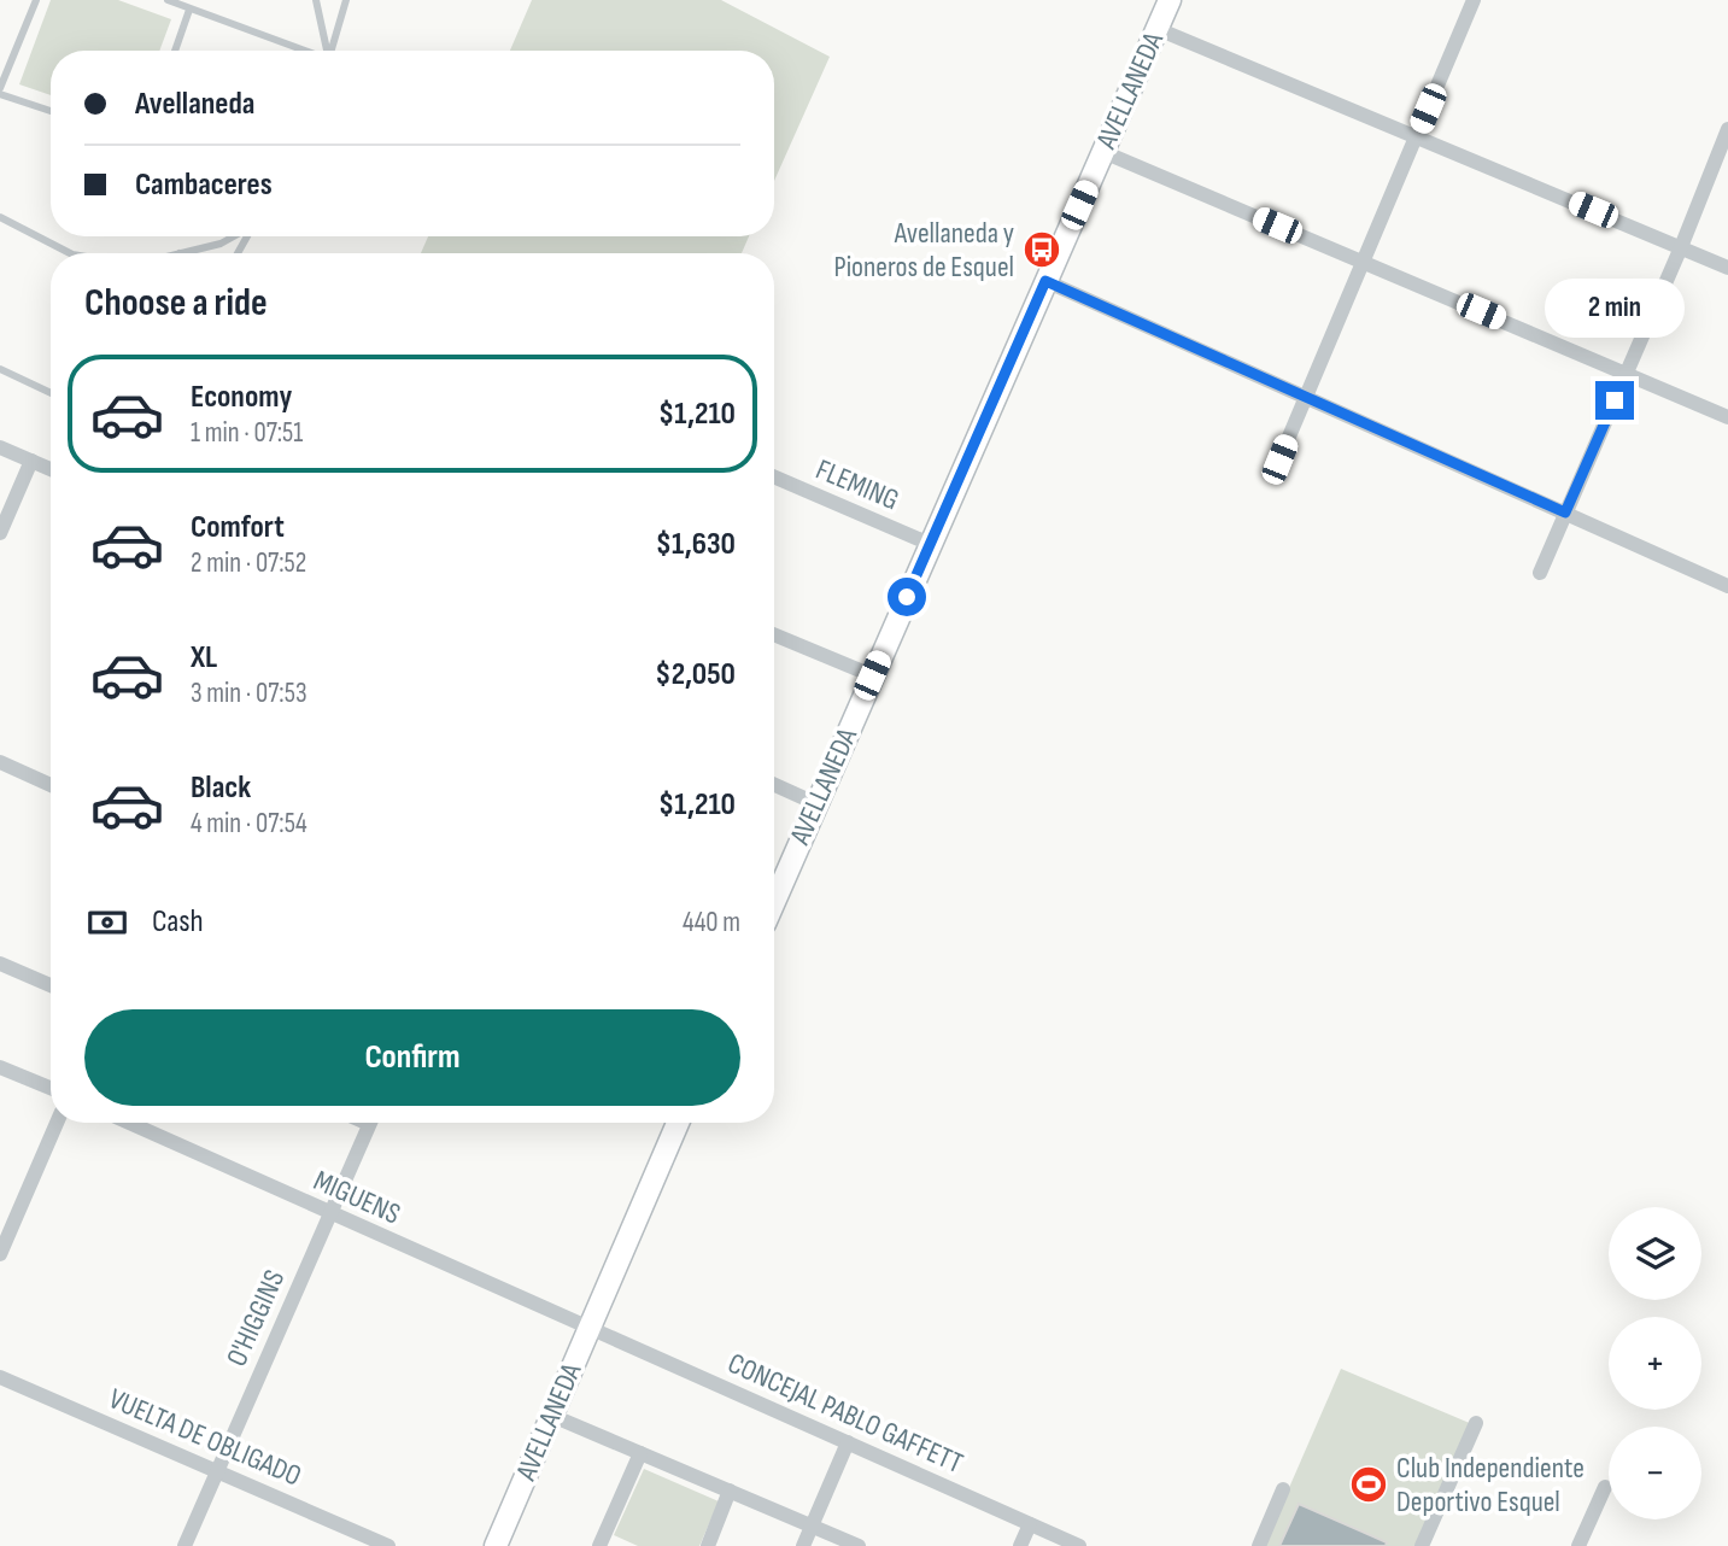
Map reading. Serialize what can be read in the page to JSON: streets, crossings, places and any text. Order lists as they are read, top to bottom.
{
  "streets": {
    "street": [
      "AVELLANEDA",
      "FLEMING",
      "MIGUENS",
      "O'HIGGINS",
      "CONCEJAL PABLO GAFFETT",
      "VUELTA DE OBLIGADO"
    ]
  },
  "crossings": [
    ["AVELLANEDA", "FLEMING"],
    ["AVELLANEDA", "MIGUENS"],
    ["AVELLANEDA", "CONCEJAL PABLO GAFFETT"],
    ["MIGUENS", "O'HIGGINS"],
    ["MIGUENS", "CONCEJAL PABLO GAFFETT"],
    ["O'HIGGINS", "VUELTA DE OBLIGADO"]
  ],
  "places": {
    "bus stop": ["Avellaneda y Pioneros de Esquel"],
    "sports": ["Club Independiente Deportivo Esquel"]
  },
  "page": {
    "banner": ["Avellaneda", "Cambaceres"],
    "heading": "Choose a ride",
    "bubble": "2 min",
    "list": [
      {
        "name": "Economy",
        "note": "1 min · 07:51",
        "value": "$1,210"
      },
      {
        "name": "Comfort",
        "note": "2 min · 07:52",
        "value": "$1,630"
      },
      {
        "name": "XL",
        "note": "3 min · 07:53",
        "value": "$2,050"
      },
      {
        "name": "Black",
        "note": "4 min · 07:54",
        "value": "$1,210"
      }
    ],
    "pay": ["Cash", "440 m"],
    "buttons": "Confirm",
    "map_buttons": ["+", "−"]
  }
}
